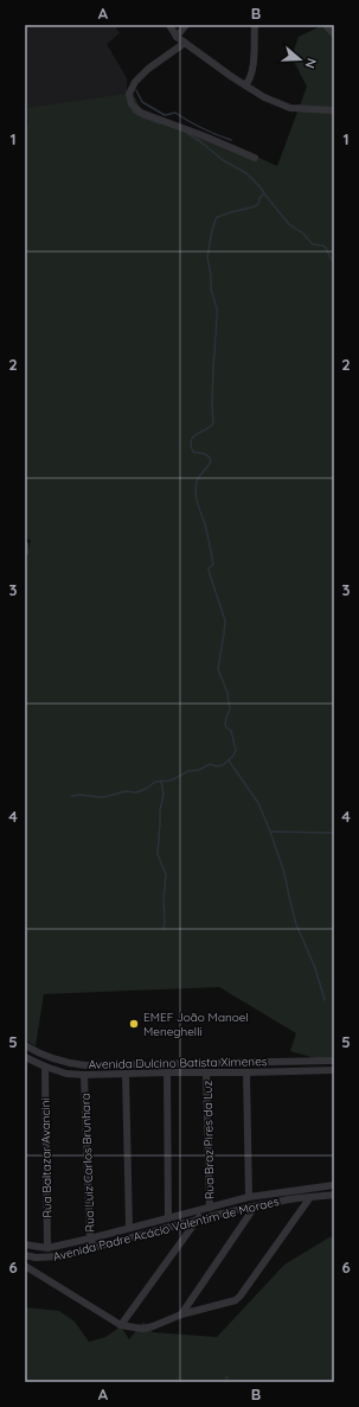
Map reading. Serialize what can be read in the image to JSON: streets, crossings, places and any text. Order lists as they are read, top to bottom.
{
  "streets": {
    "street": [
      "Avenida Dulcino Batista Ximenes",
      "Rua Braz Pires da Luz",
      "Rua Baltazar Avancini",
      "Rua Luiz Carlos Brunhara",
      "Avenida Padre Acácio Valentim de Moraes"
    ]
  },
  "crossings": [
    ["Avenida Dulcino Batista Ximenes", "Rua Braz Pires da Luz"],
    ["Avenida Dulcino Batista Ximenes", "Rua Baltazar Avancini"],
    ["Avenida Dulcino Batista Ximenes", "Rua Luiz Carlos Brunhara"],
    ["Rua Braz Pires da Luz", "Avenida Padre Acácio Valentim de Moraes"],
    ["Rua Baltazar Avancini", "Avenida Padre Acácio Valentim de Moraes"],
    ["Rua Luiz Carlos Brunhara", "Avenida Padre Acácio Valentim de Moraes"]
  ],
  "places": ["EMEF João Manoel Meneghelli"],
  "north": "right",
  "grid": {
    "columns": ["A", "B"],
    "rows": [
      "1",
      "2",
      "3",
      "4",
      "5",
      "6"
    ]
  }
}
